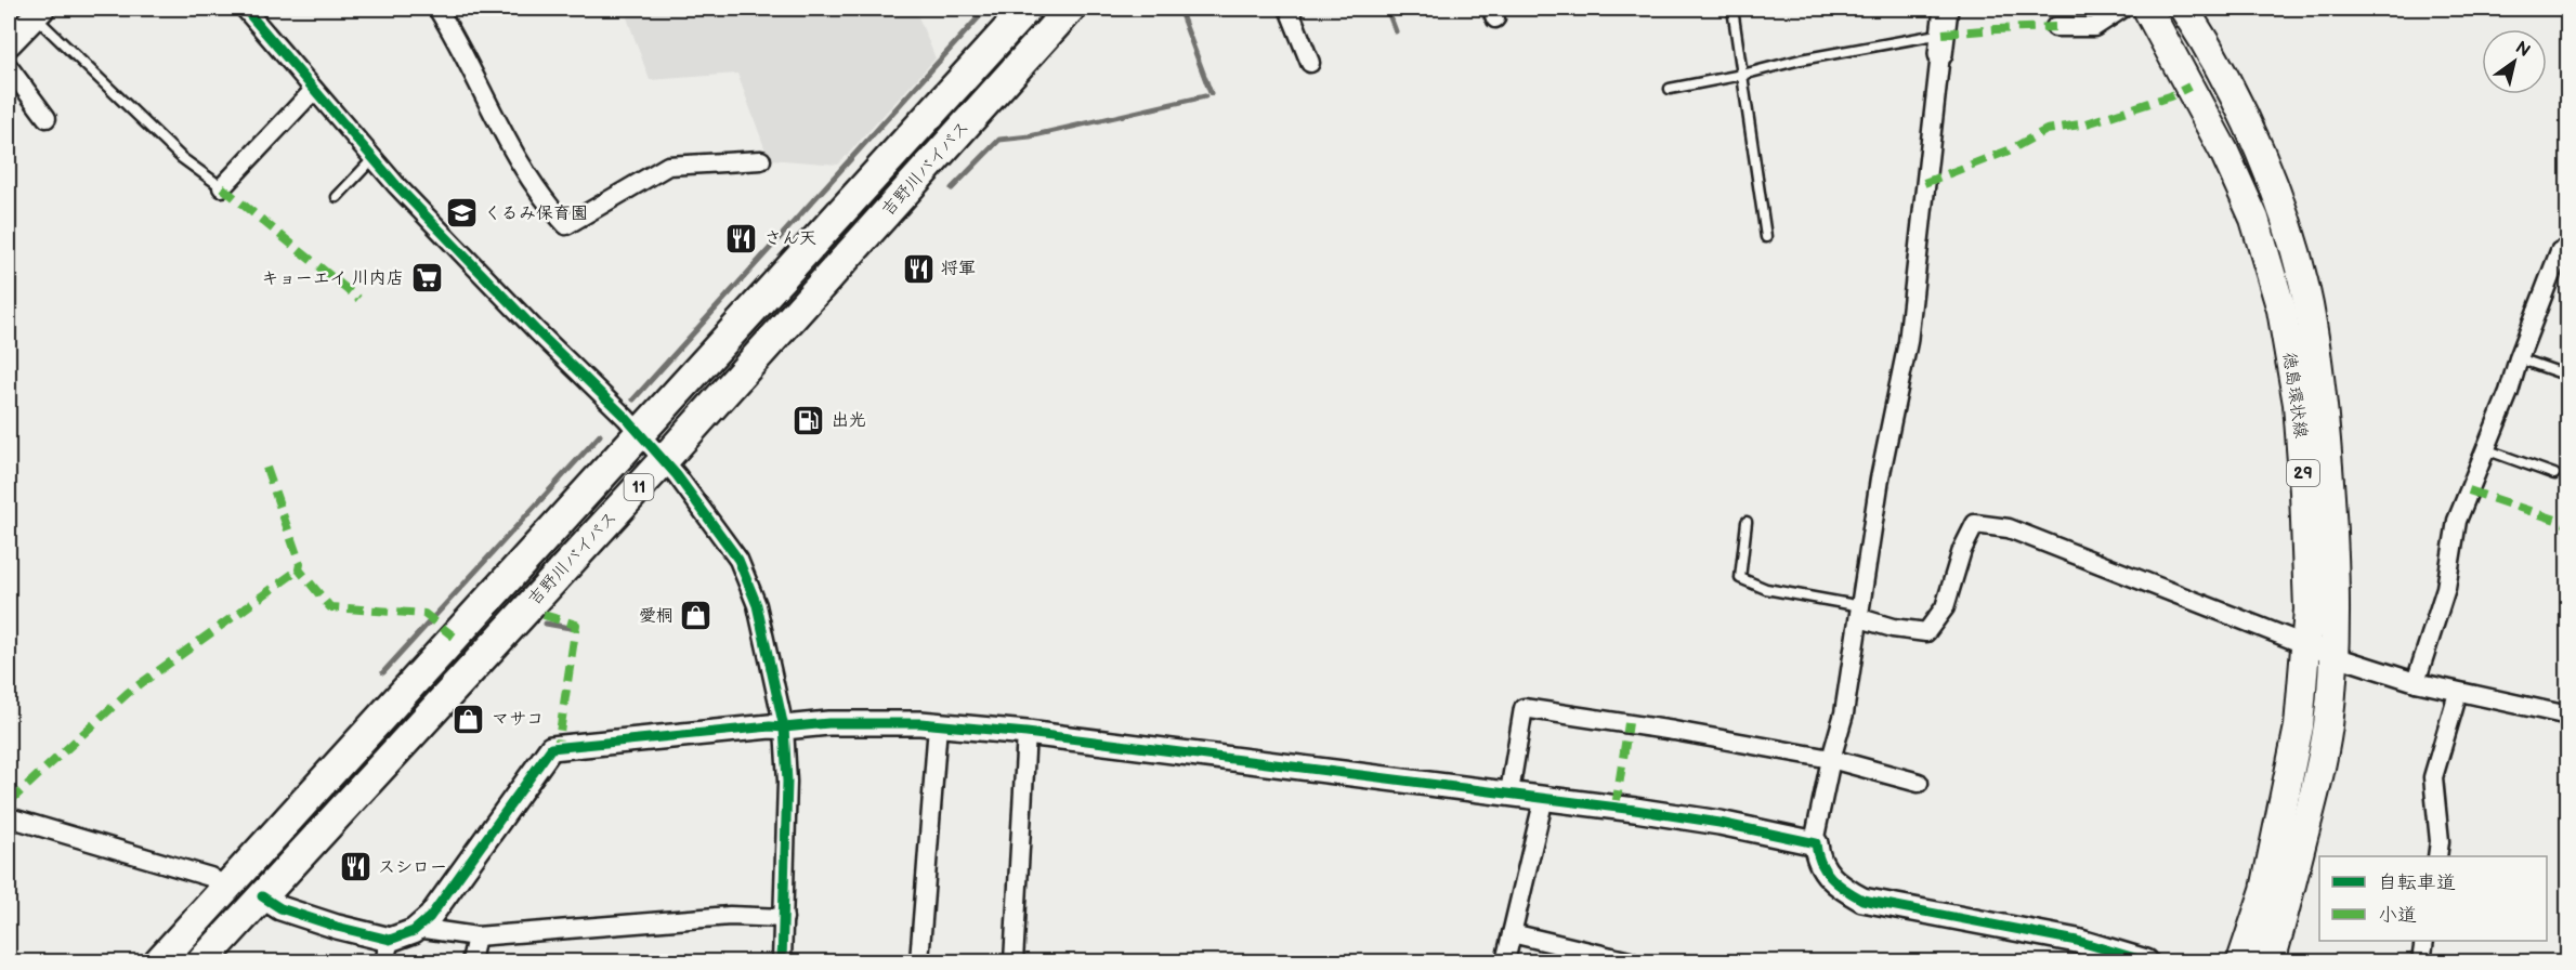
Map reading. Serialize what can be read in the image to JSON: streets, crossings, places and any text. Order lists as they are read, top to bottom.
{
  "streets": {
    "highway": ["吉野川バイパス", "11"],
    "main road": ["徳島環状線", "29"]
  },
  "places": {
    "school or university": ["くるみ保育園"],
    "restaurant": ["さん天", "将軍", "スシロー"],
    "supermarket": ["キョーエイ 川内店"],
    "fuel station": ["出光"],
    "shop": ["愛桐", "マサコ"]
  },
  "legend": ["自転車道", "小道"],
  "north": "top right"
}
